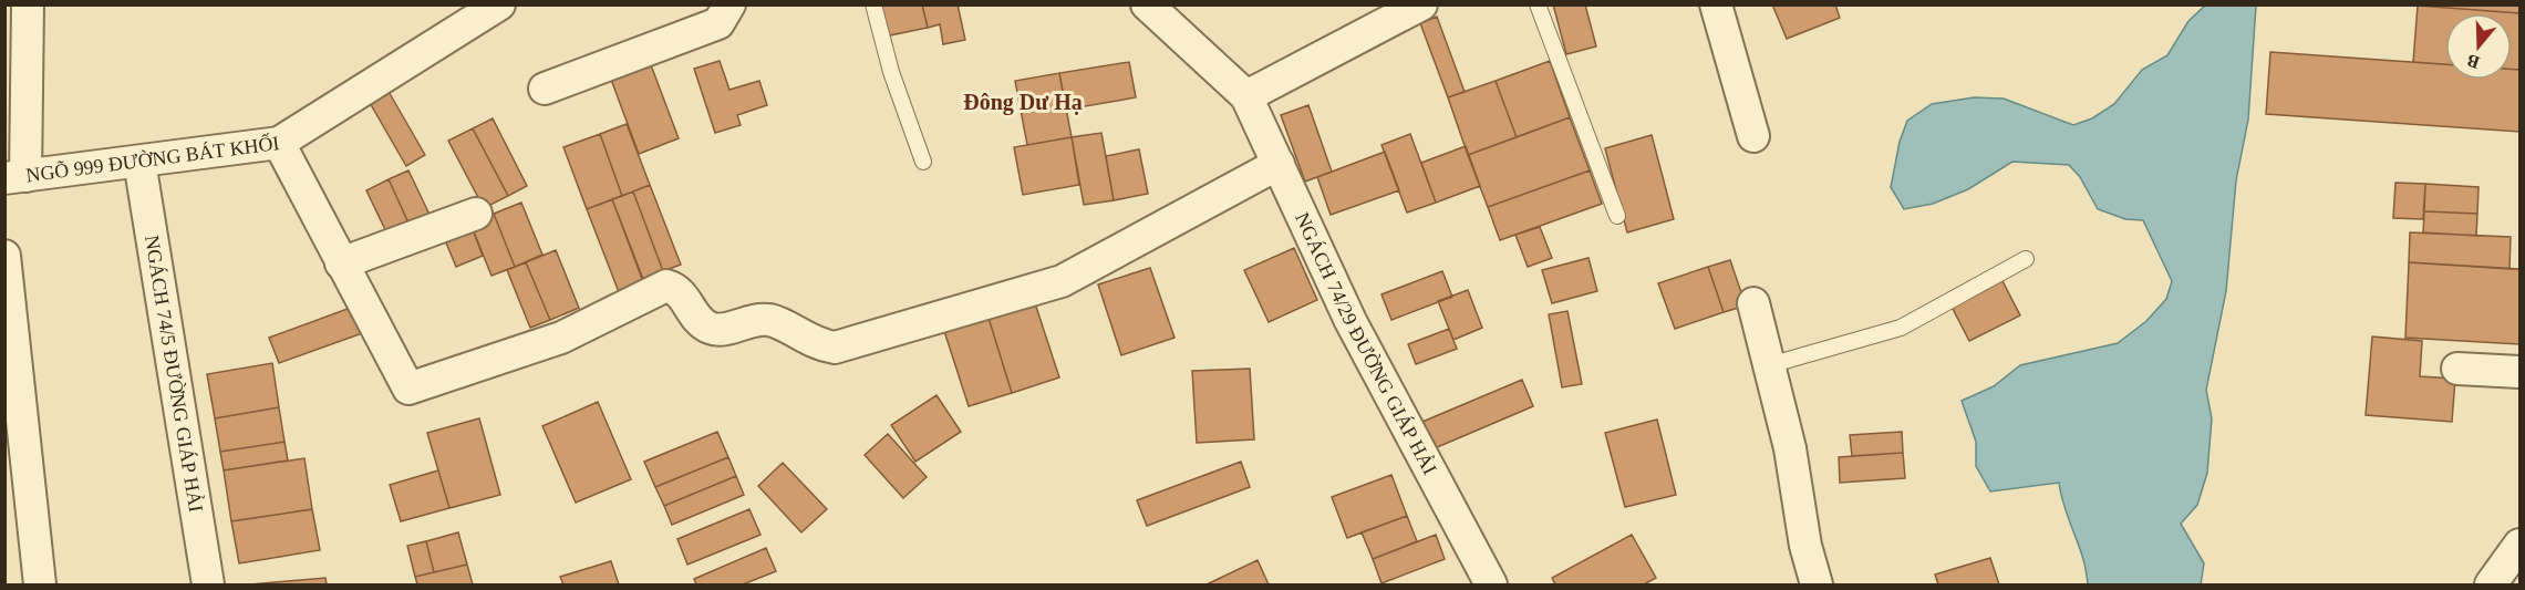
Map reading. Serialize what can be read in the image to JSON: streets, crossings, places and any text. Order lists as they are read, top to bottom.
{
  "streets": {
    "street": ["NGÕ 999 ĐƯỜNG BÁT KHỐI", "NGÁCH 74/29 ĐƯỜNG GIÁP HẢI", "NGÁCH 74/5 ĐƯỜNG GIÁP HẢI"]
  },
  "crossings": [
    ["NGÕ 999 ĐƯỜNG BÁT KHỐI", "NGÁCH 74/5 ĐƯỜNG GIÁP HẢI"]
  ],
  "districts": ["Đông Dư Hạ"],
  "north": "bottom"
}
